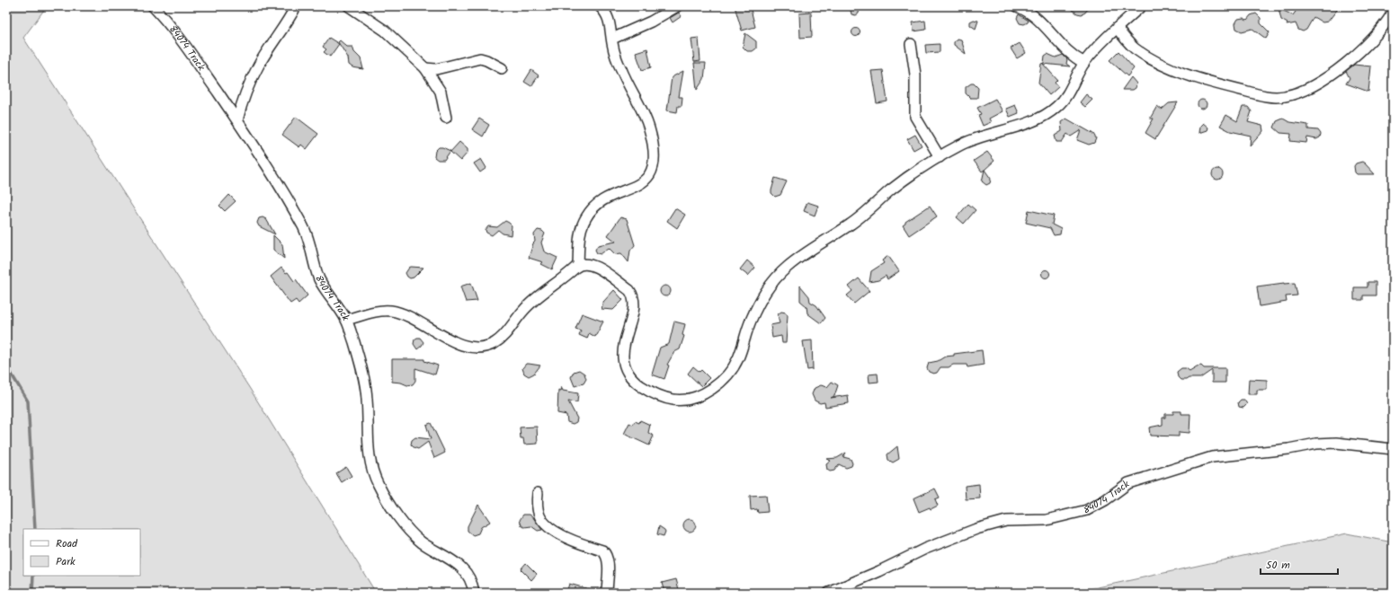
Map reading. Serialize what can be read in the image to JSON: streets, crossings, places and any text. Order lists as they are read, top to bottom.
{
  "streets": {
    "street": ["84074 Track"]
  },
  "legend": ["Road", "Park"],
  "scale_bar": "50 m"
}
